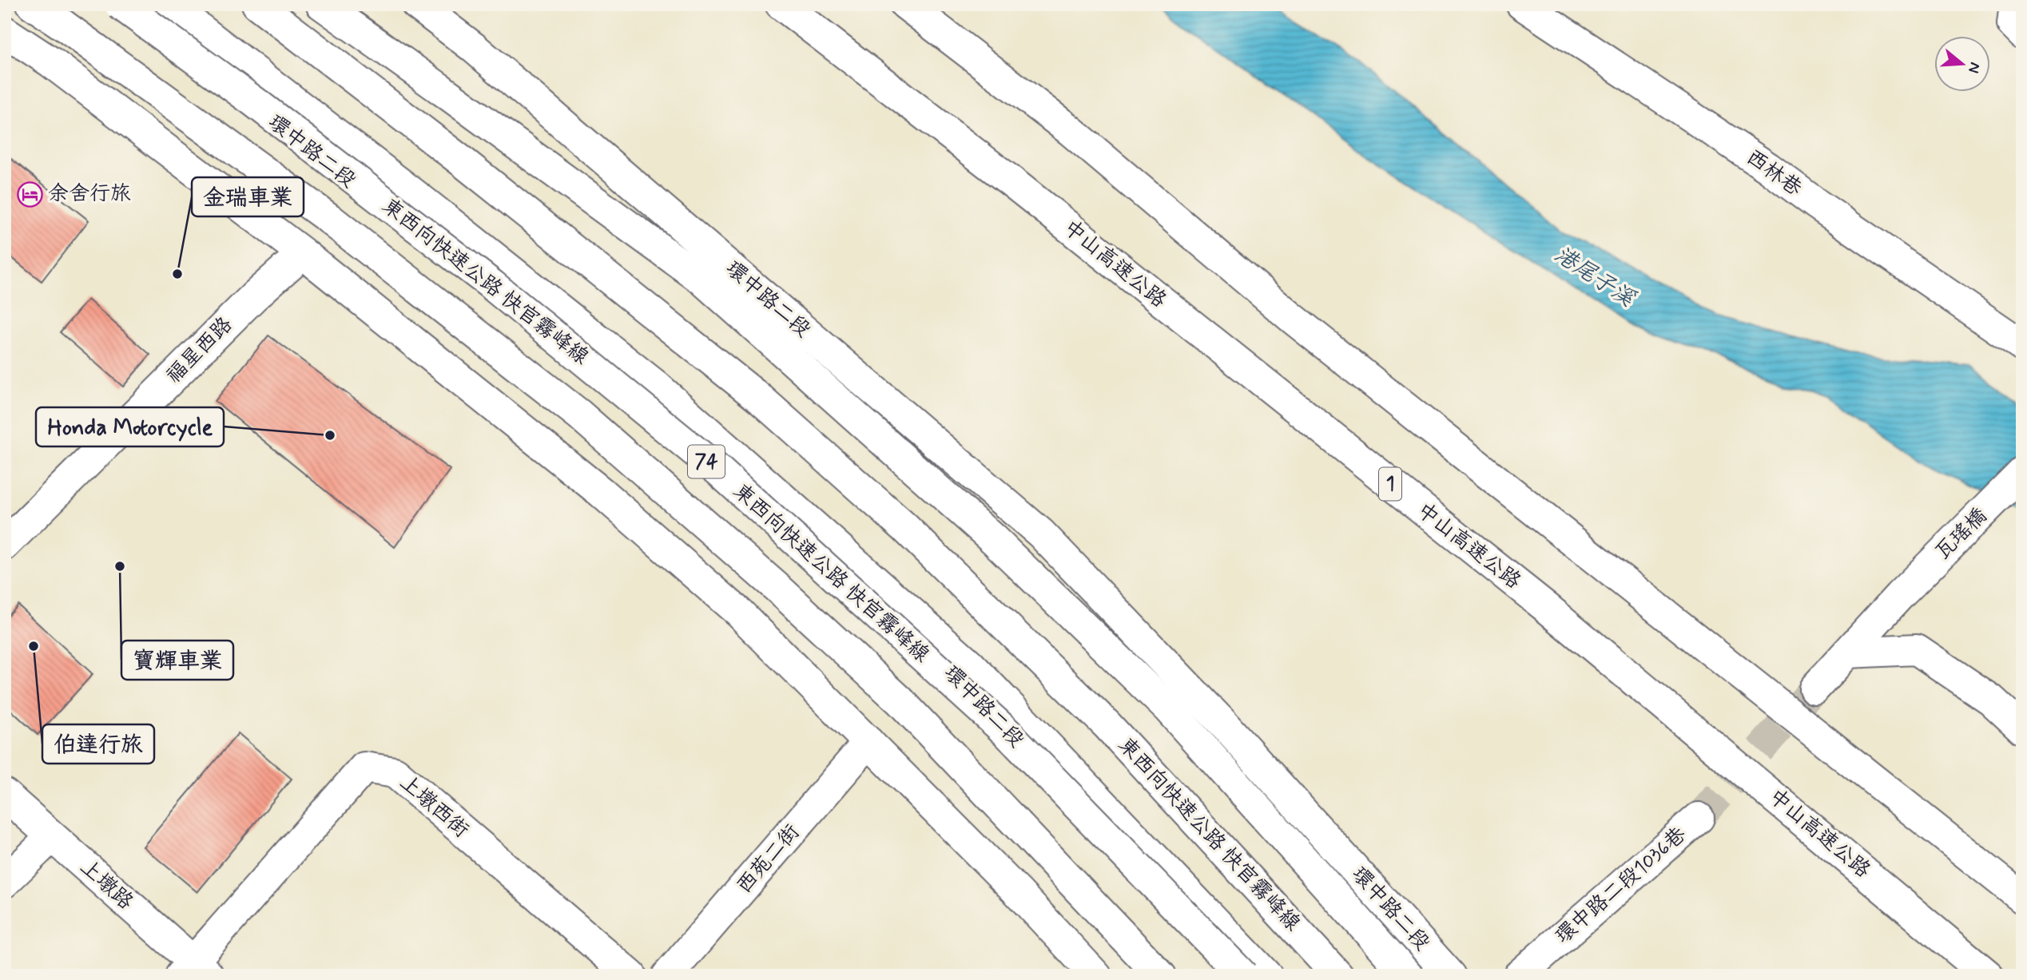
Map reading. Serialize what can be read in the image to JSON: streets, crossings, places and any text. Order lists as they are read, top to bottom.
{
  "streets": {
    "main road": [
      "環中路二段",
      "西林巷",
      "中山高速公路",
      "東西向快速公路 快官霧峰線",
      "福星西路",
      "74",
      "1",
      "瓦瑤橋",
      "上墩西街",
      "西苑二街",
      "上墩路",
      "環中路二段1036巷"
    ]
  },
  "crossings": [
    ["上墩西街", "上墩路"]
  ],
  "water": ["港尾子溪"],
  "places": {
    "hotel": ["余舍行旅"],
    "other": [
      "金瑞車業",
      "Honda Motorcycle",
      "寶輝車業",
      "伯達行旅"
    ]
  },
  "north": "right"
}
